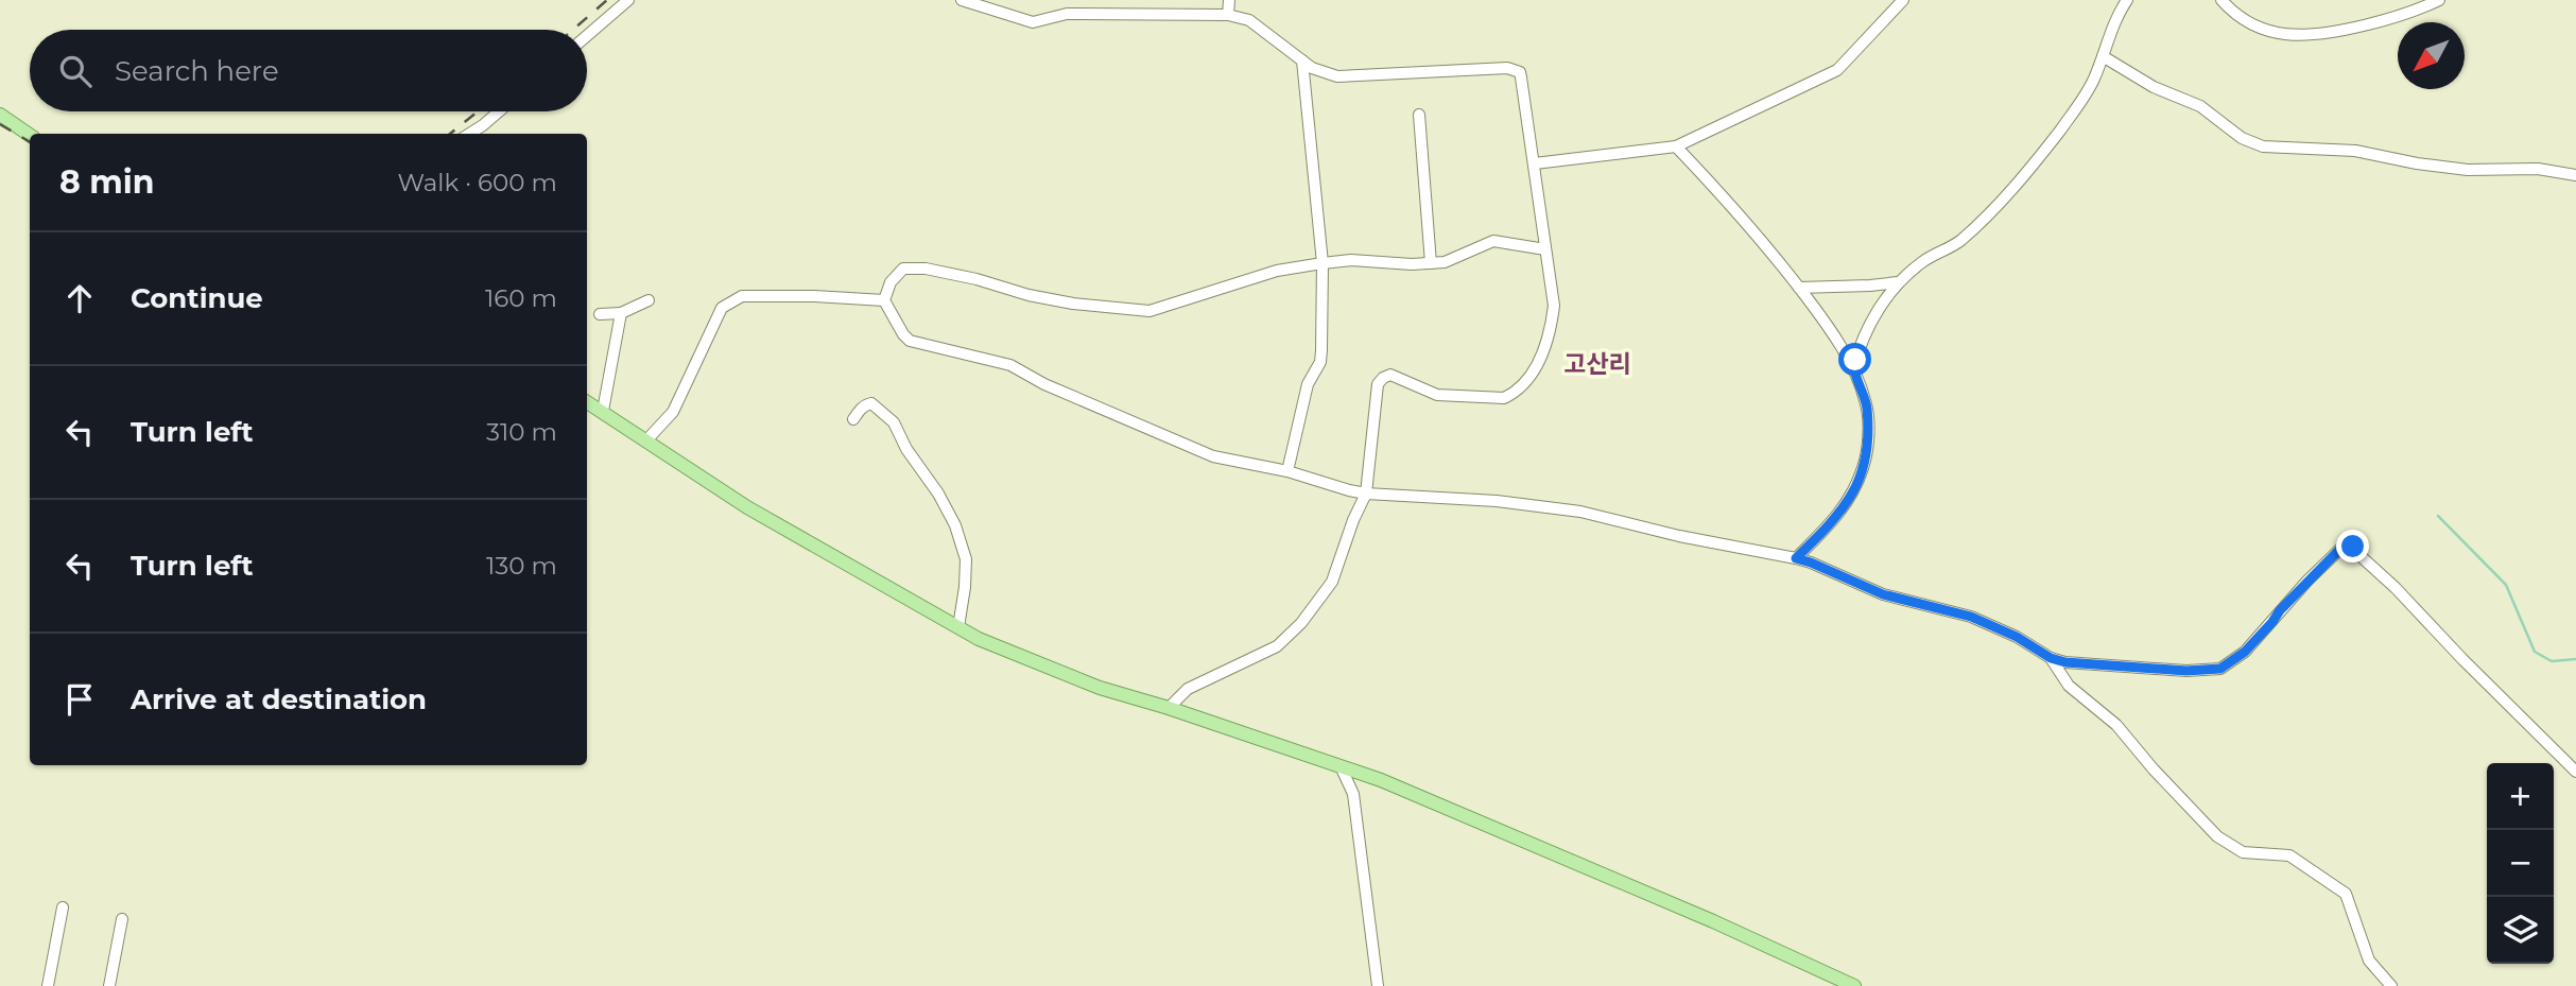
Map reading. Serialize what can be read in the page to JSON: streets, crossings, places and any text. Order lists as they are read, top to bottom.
{
  "districts": ["고산리"],
  "north": "bottom left",
  "page": {
    "search": "Search here",
    "heading": ["8 min", "Walk · 600 m"],
    "list": [
      ["Continue", "160 m"],
      ["Turn left", "310 m"],
      ["Turn left", "130 m"],
      "Arrive at destination"
    ],
    "map_buttons": ["+", "−"]
  }
}
